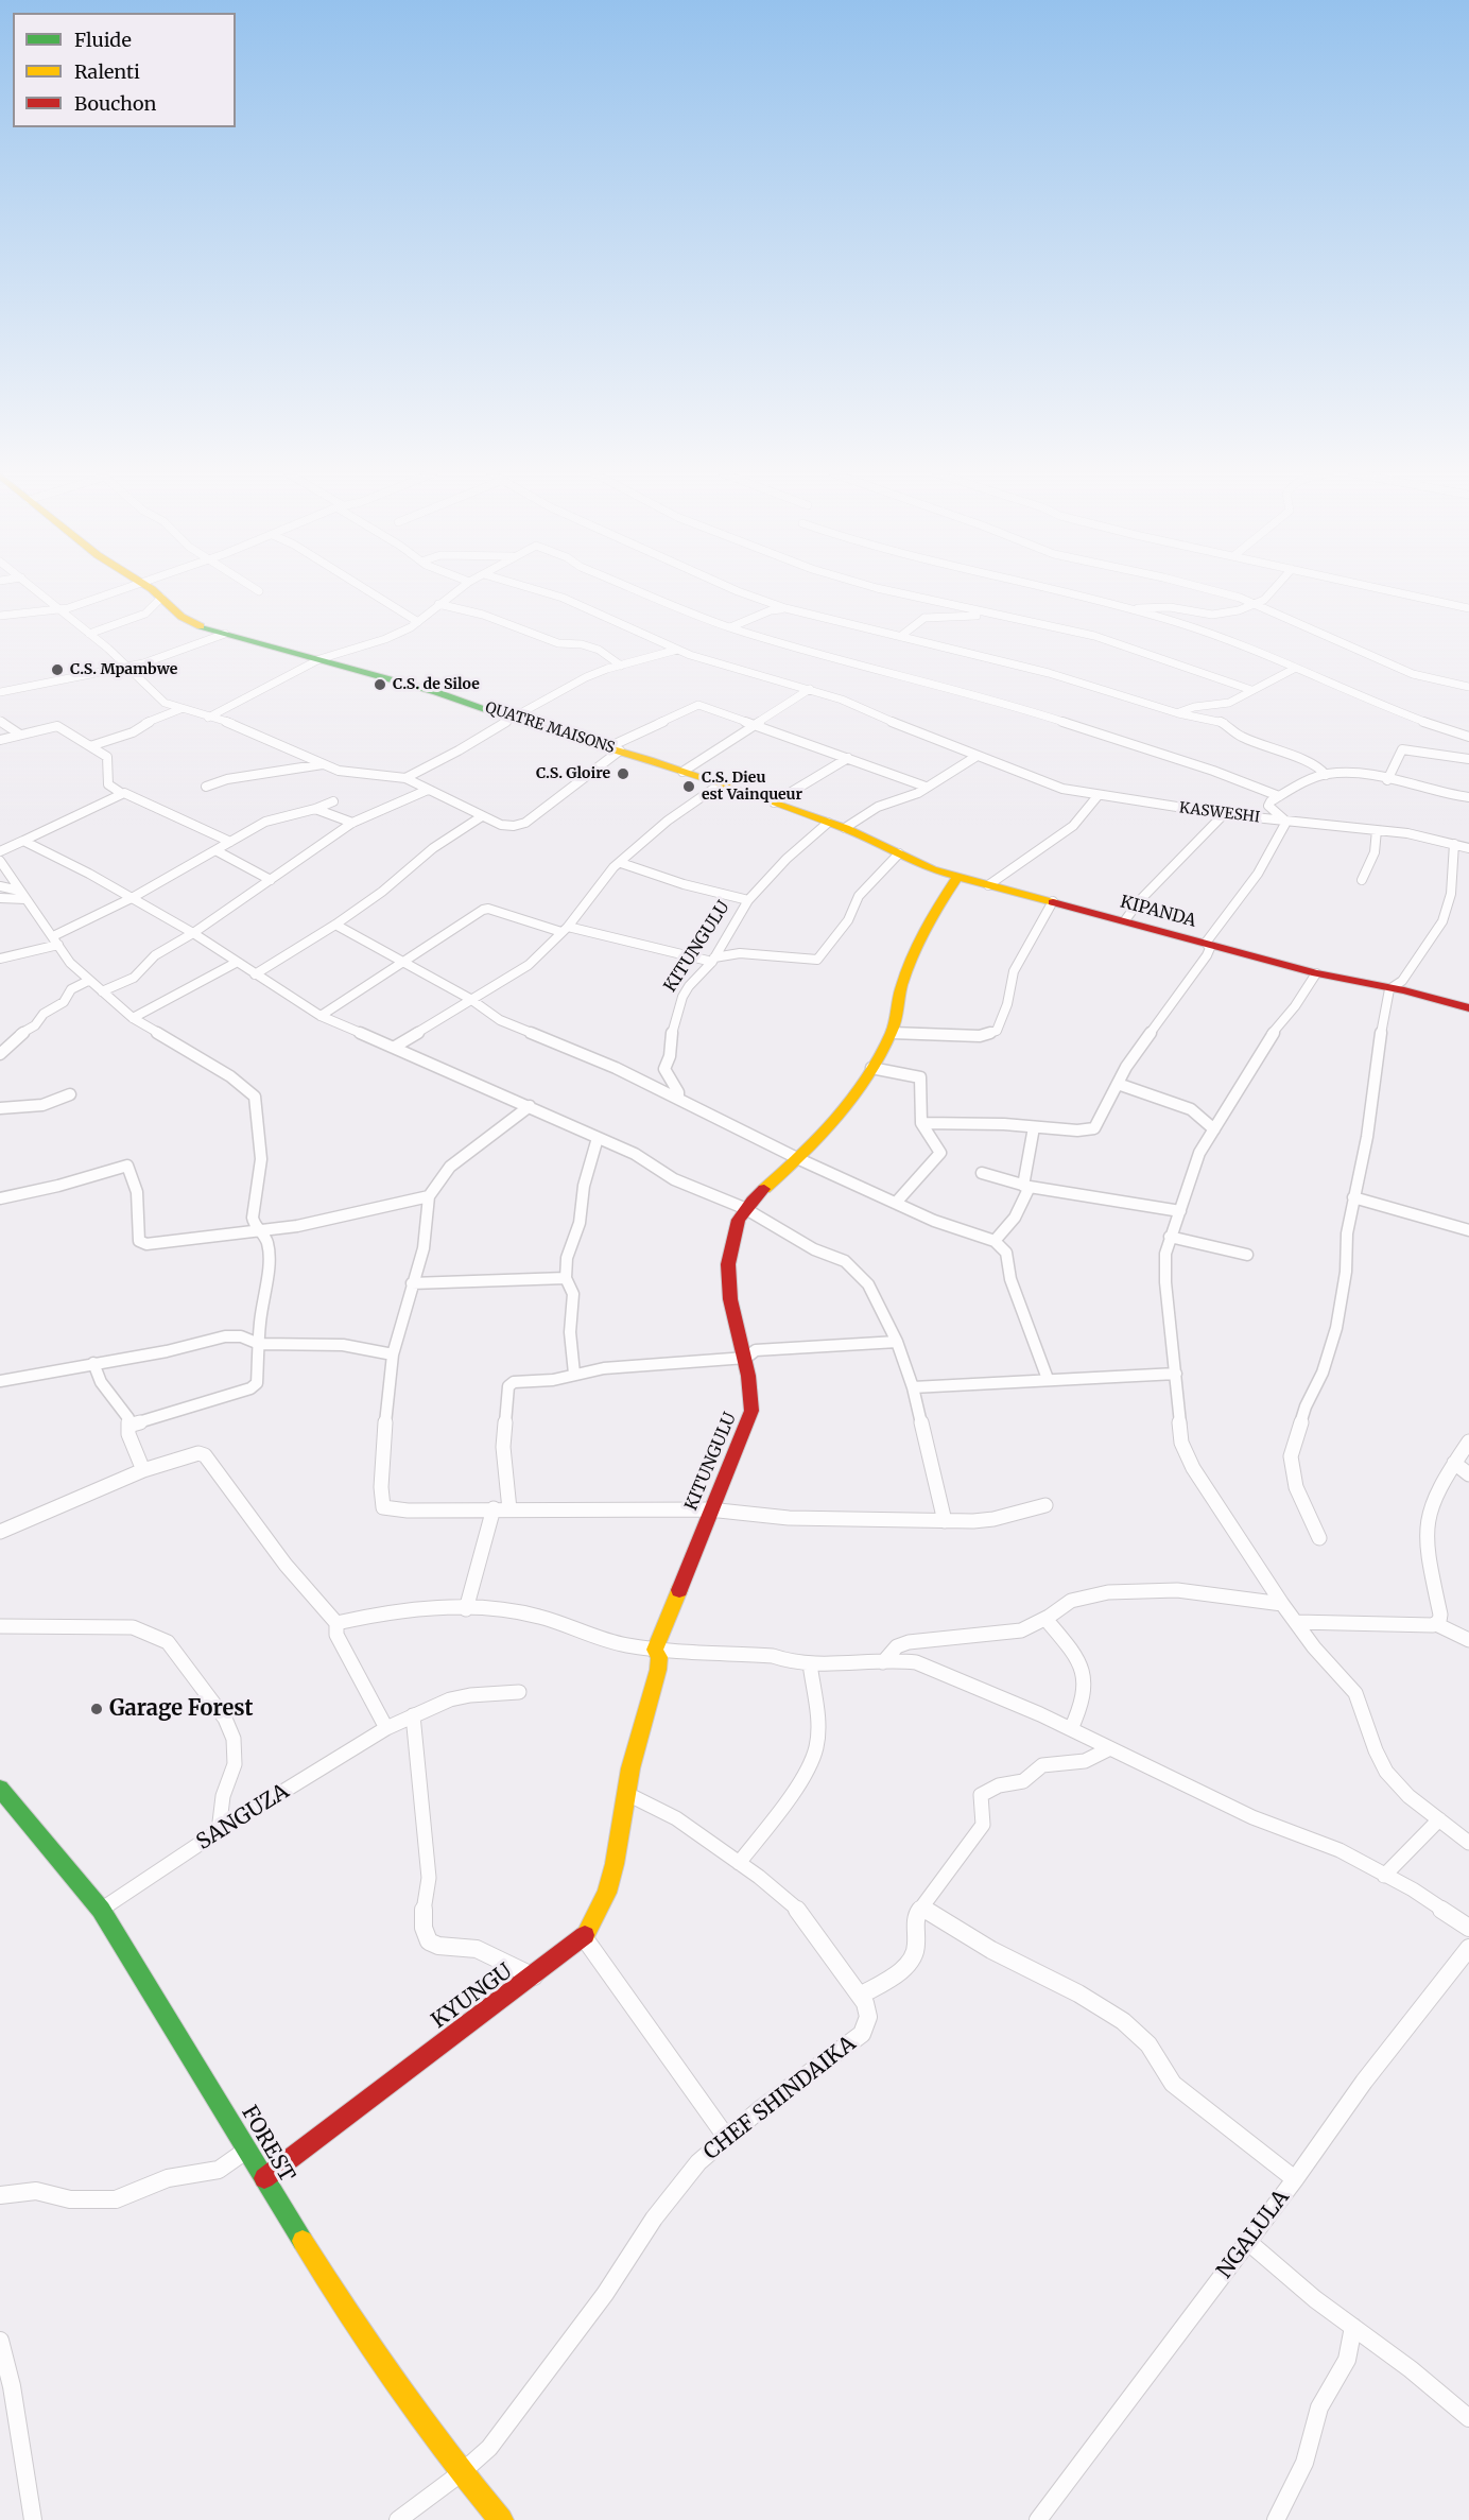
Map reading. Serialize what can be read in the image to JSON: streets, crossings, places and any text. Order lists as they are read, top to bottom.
{
  "streets": {
    "street": [
      "QUATRE MAISONS",
      "KASWESHI",
      "KIPANDA",
      "KITUNGULU",
      "SANGUZA",
      "KYUNGU",
      "CHEF SHINDAIKA",
      "FOREST",
      "NGALULA"
    ]
  },
  "crossings": [
    ["QUATRE MAISONS", "KIPANDA"],
    ["QUATRE MAISONS", "KITUNGULU"],
    ["KIPANDA", "KITUNGULU"],
    ["KITUNGULU", "KYUNGU"],
    ["KITUNGULU", "CHEF SHINDAIKA"],
    ["SANGUZA", "FOREST"],
    ["KYUNGU", "CHEF SHINDAIKA"],
    ["KYUNGU", "FOREST"],
    ["CHEF SHINDAIKA", "FOREST"]
  ],
  "places": [
    "C.S. Mpambwe",
    "C.S. de Siloe",
    "C.S. Gloire",
    "C.S. Dieu est Vainqueur",
    "Garage Forest"
  ],
  "legend": ["Fluide", "Ralenti", "Bouchon"]
}
